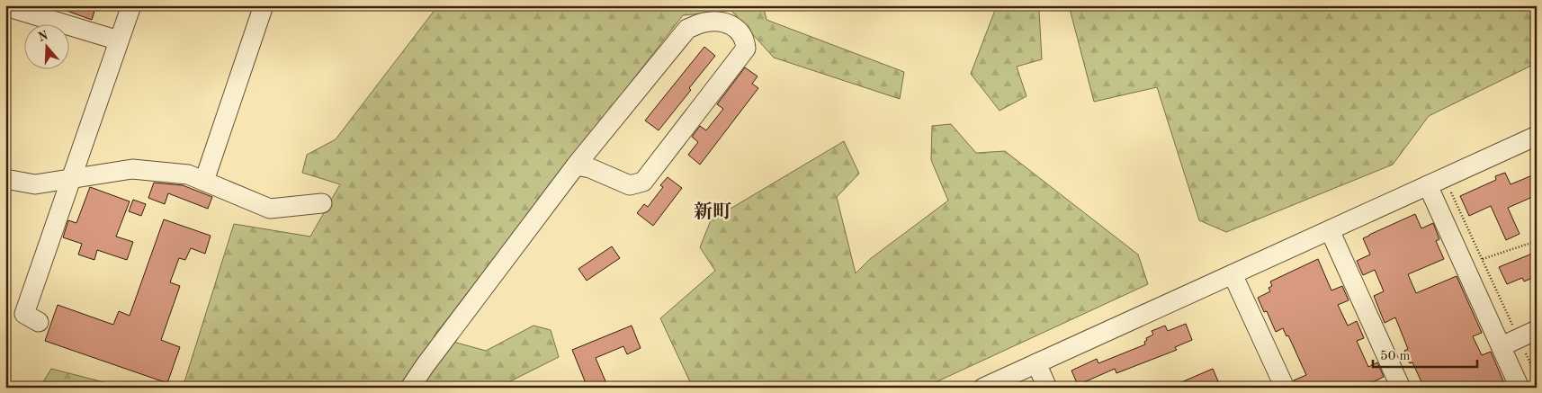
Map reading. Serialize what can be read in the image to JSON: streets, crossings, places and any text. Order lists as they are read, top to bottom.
{
  "districts": ["新町"],
  "scale_bar": "50 m",
  "north": "top"
}
